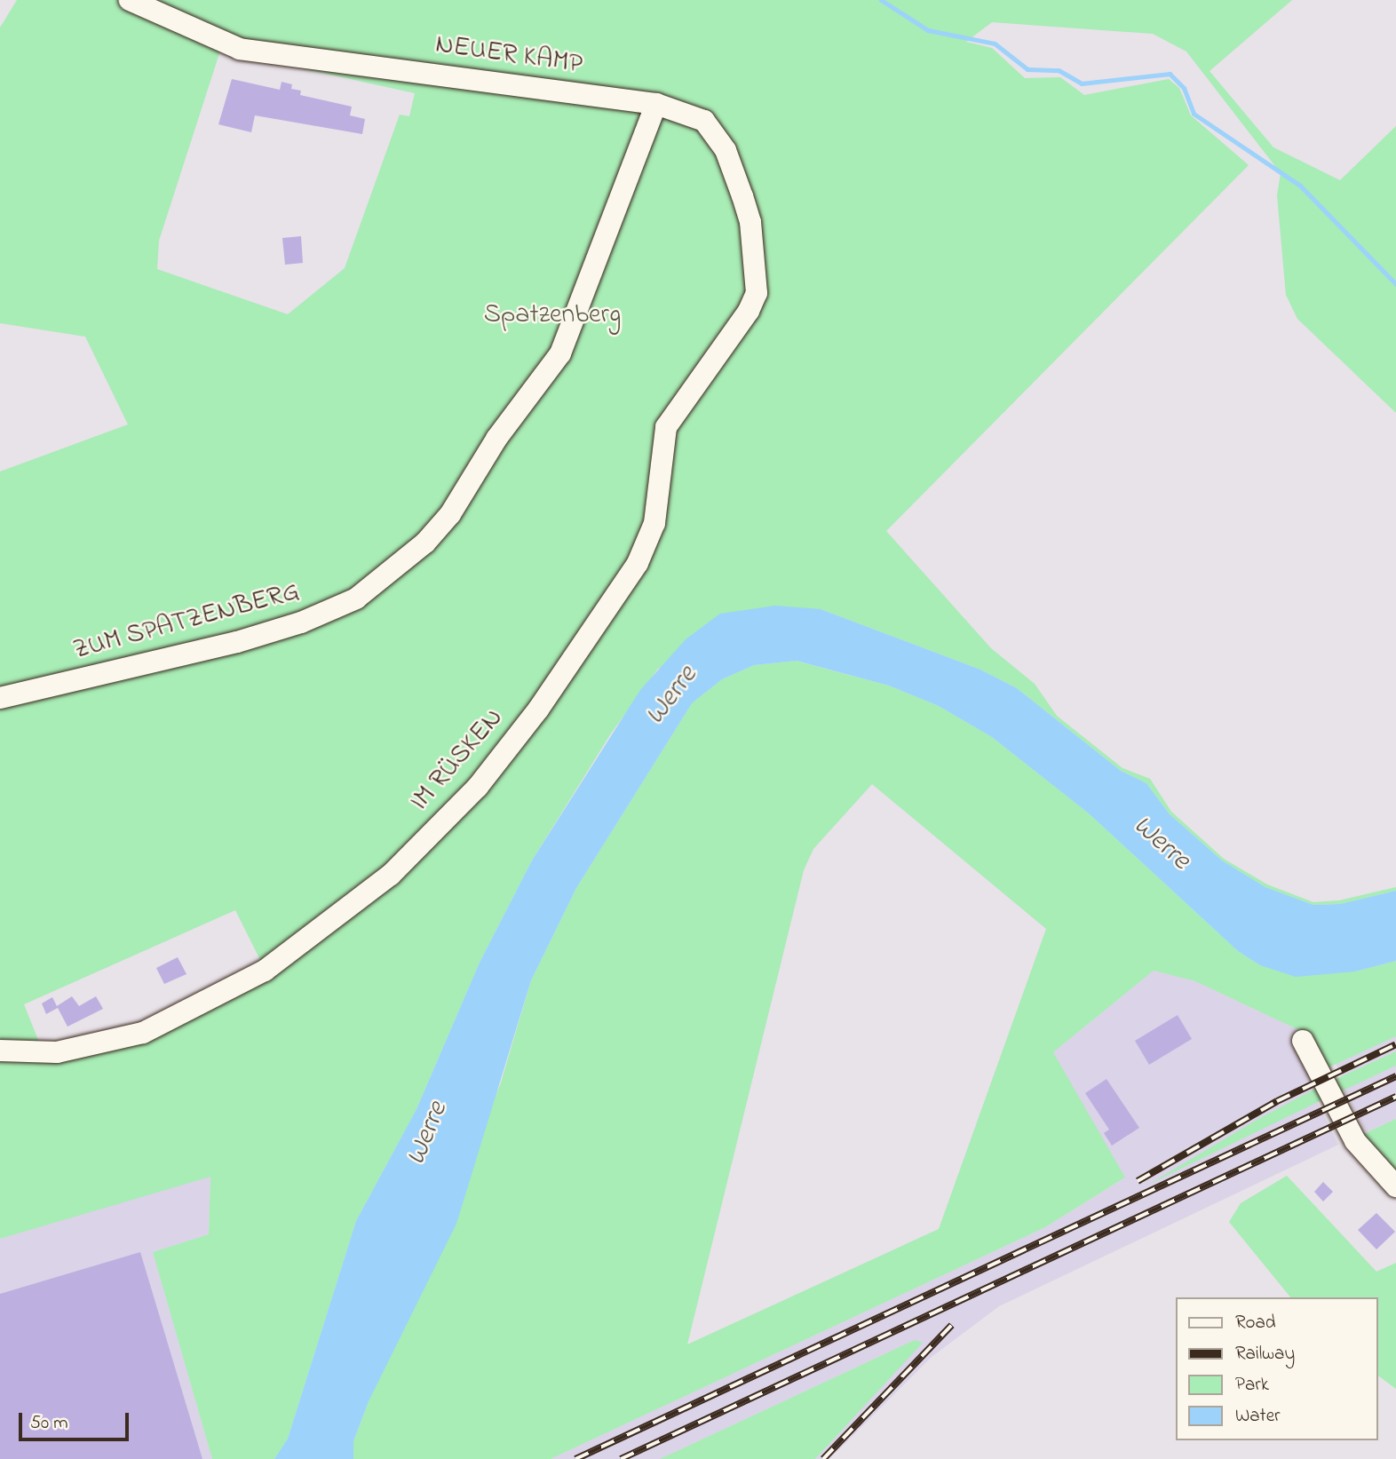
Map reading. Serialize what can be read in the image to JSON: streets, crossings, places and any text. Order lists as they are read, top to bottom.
{
  "streets": {
    "street": ["NEUER KAMP", "ZUM SPATZENBERG", "IM RÜSKEN"]
  },
  "crossings": [
    ["NEUER KAMP", "ZUM SPATZENBERG"],
    ["NEUER KAMP", "IM RÜSKEN"]
  ],
  "water": ["Werre"],
  "parks": ["Spatzenberg"],
  "legend": [
    "Road",
    "Railway",
    "Park",
    "Water"
  ],
  "scale_bar": "50 m"
}
